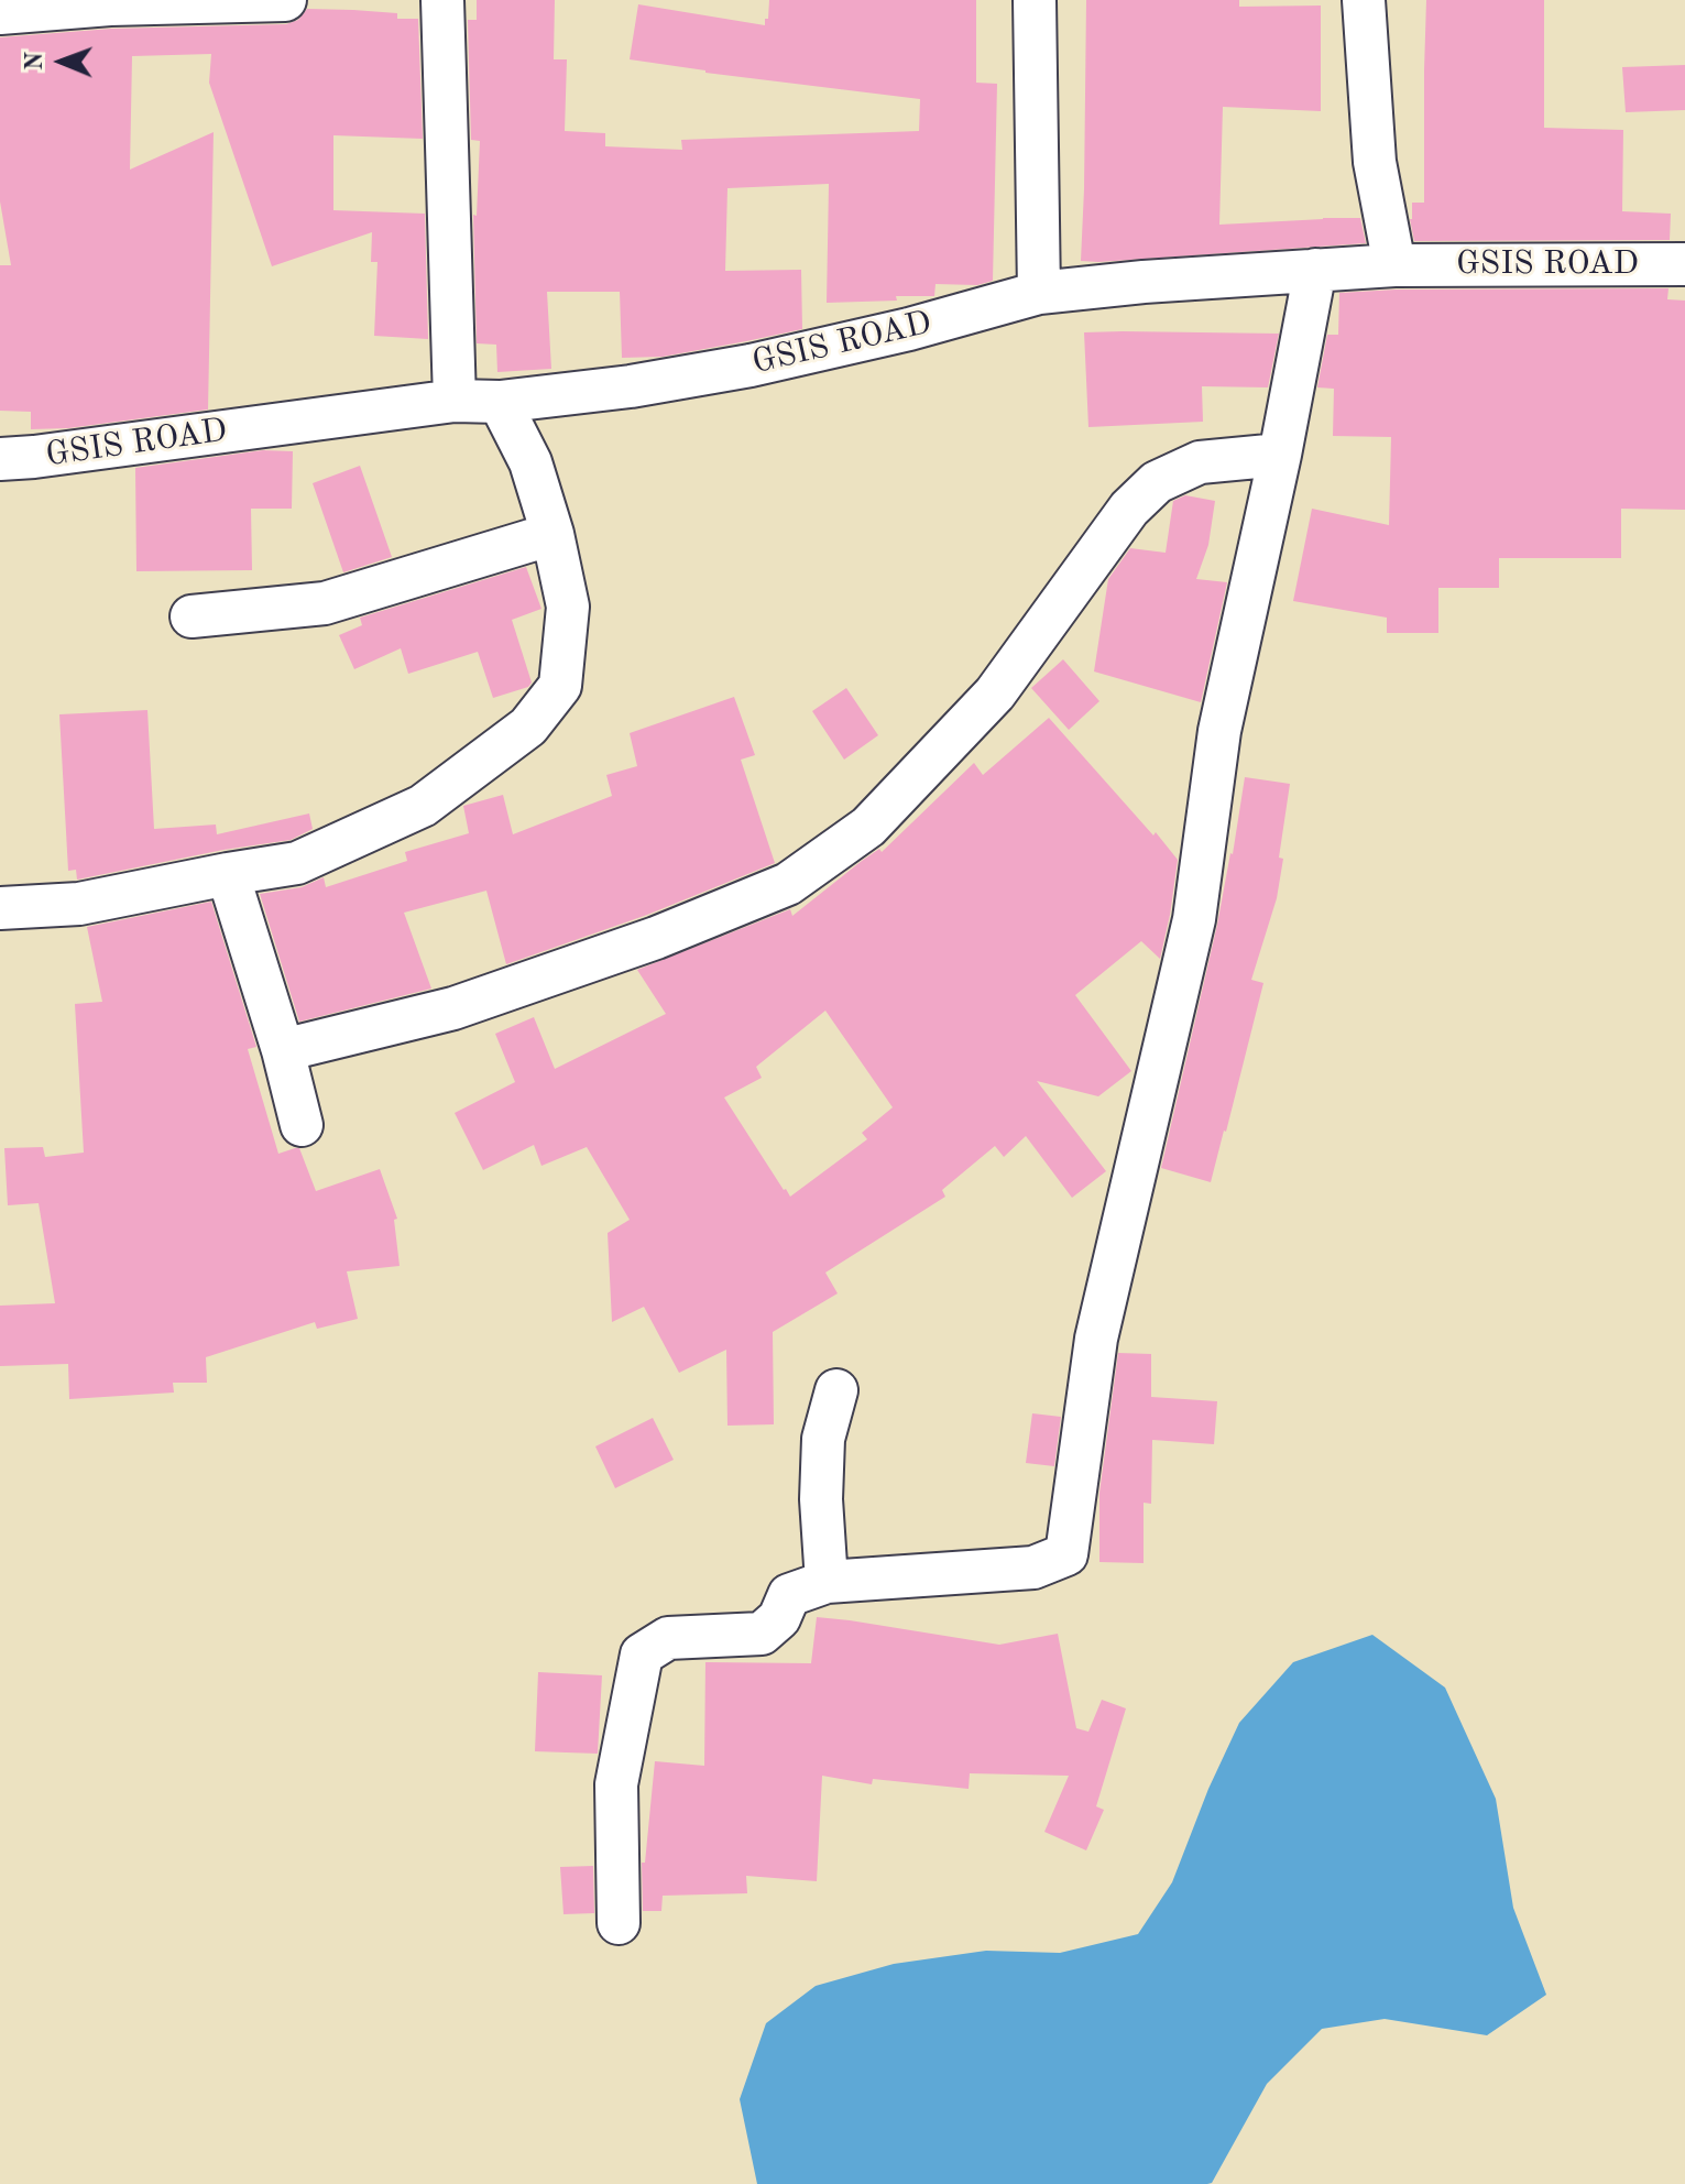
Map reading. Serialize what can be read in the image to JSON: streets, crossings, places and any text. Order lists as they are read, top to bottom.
{
  "streets": {
    "street": ["GSIS ROAD"]
  },
  "north": "left"
}
